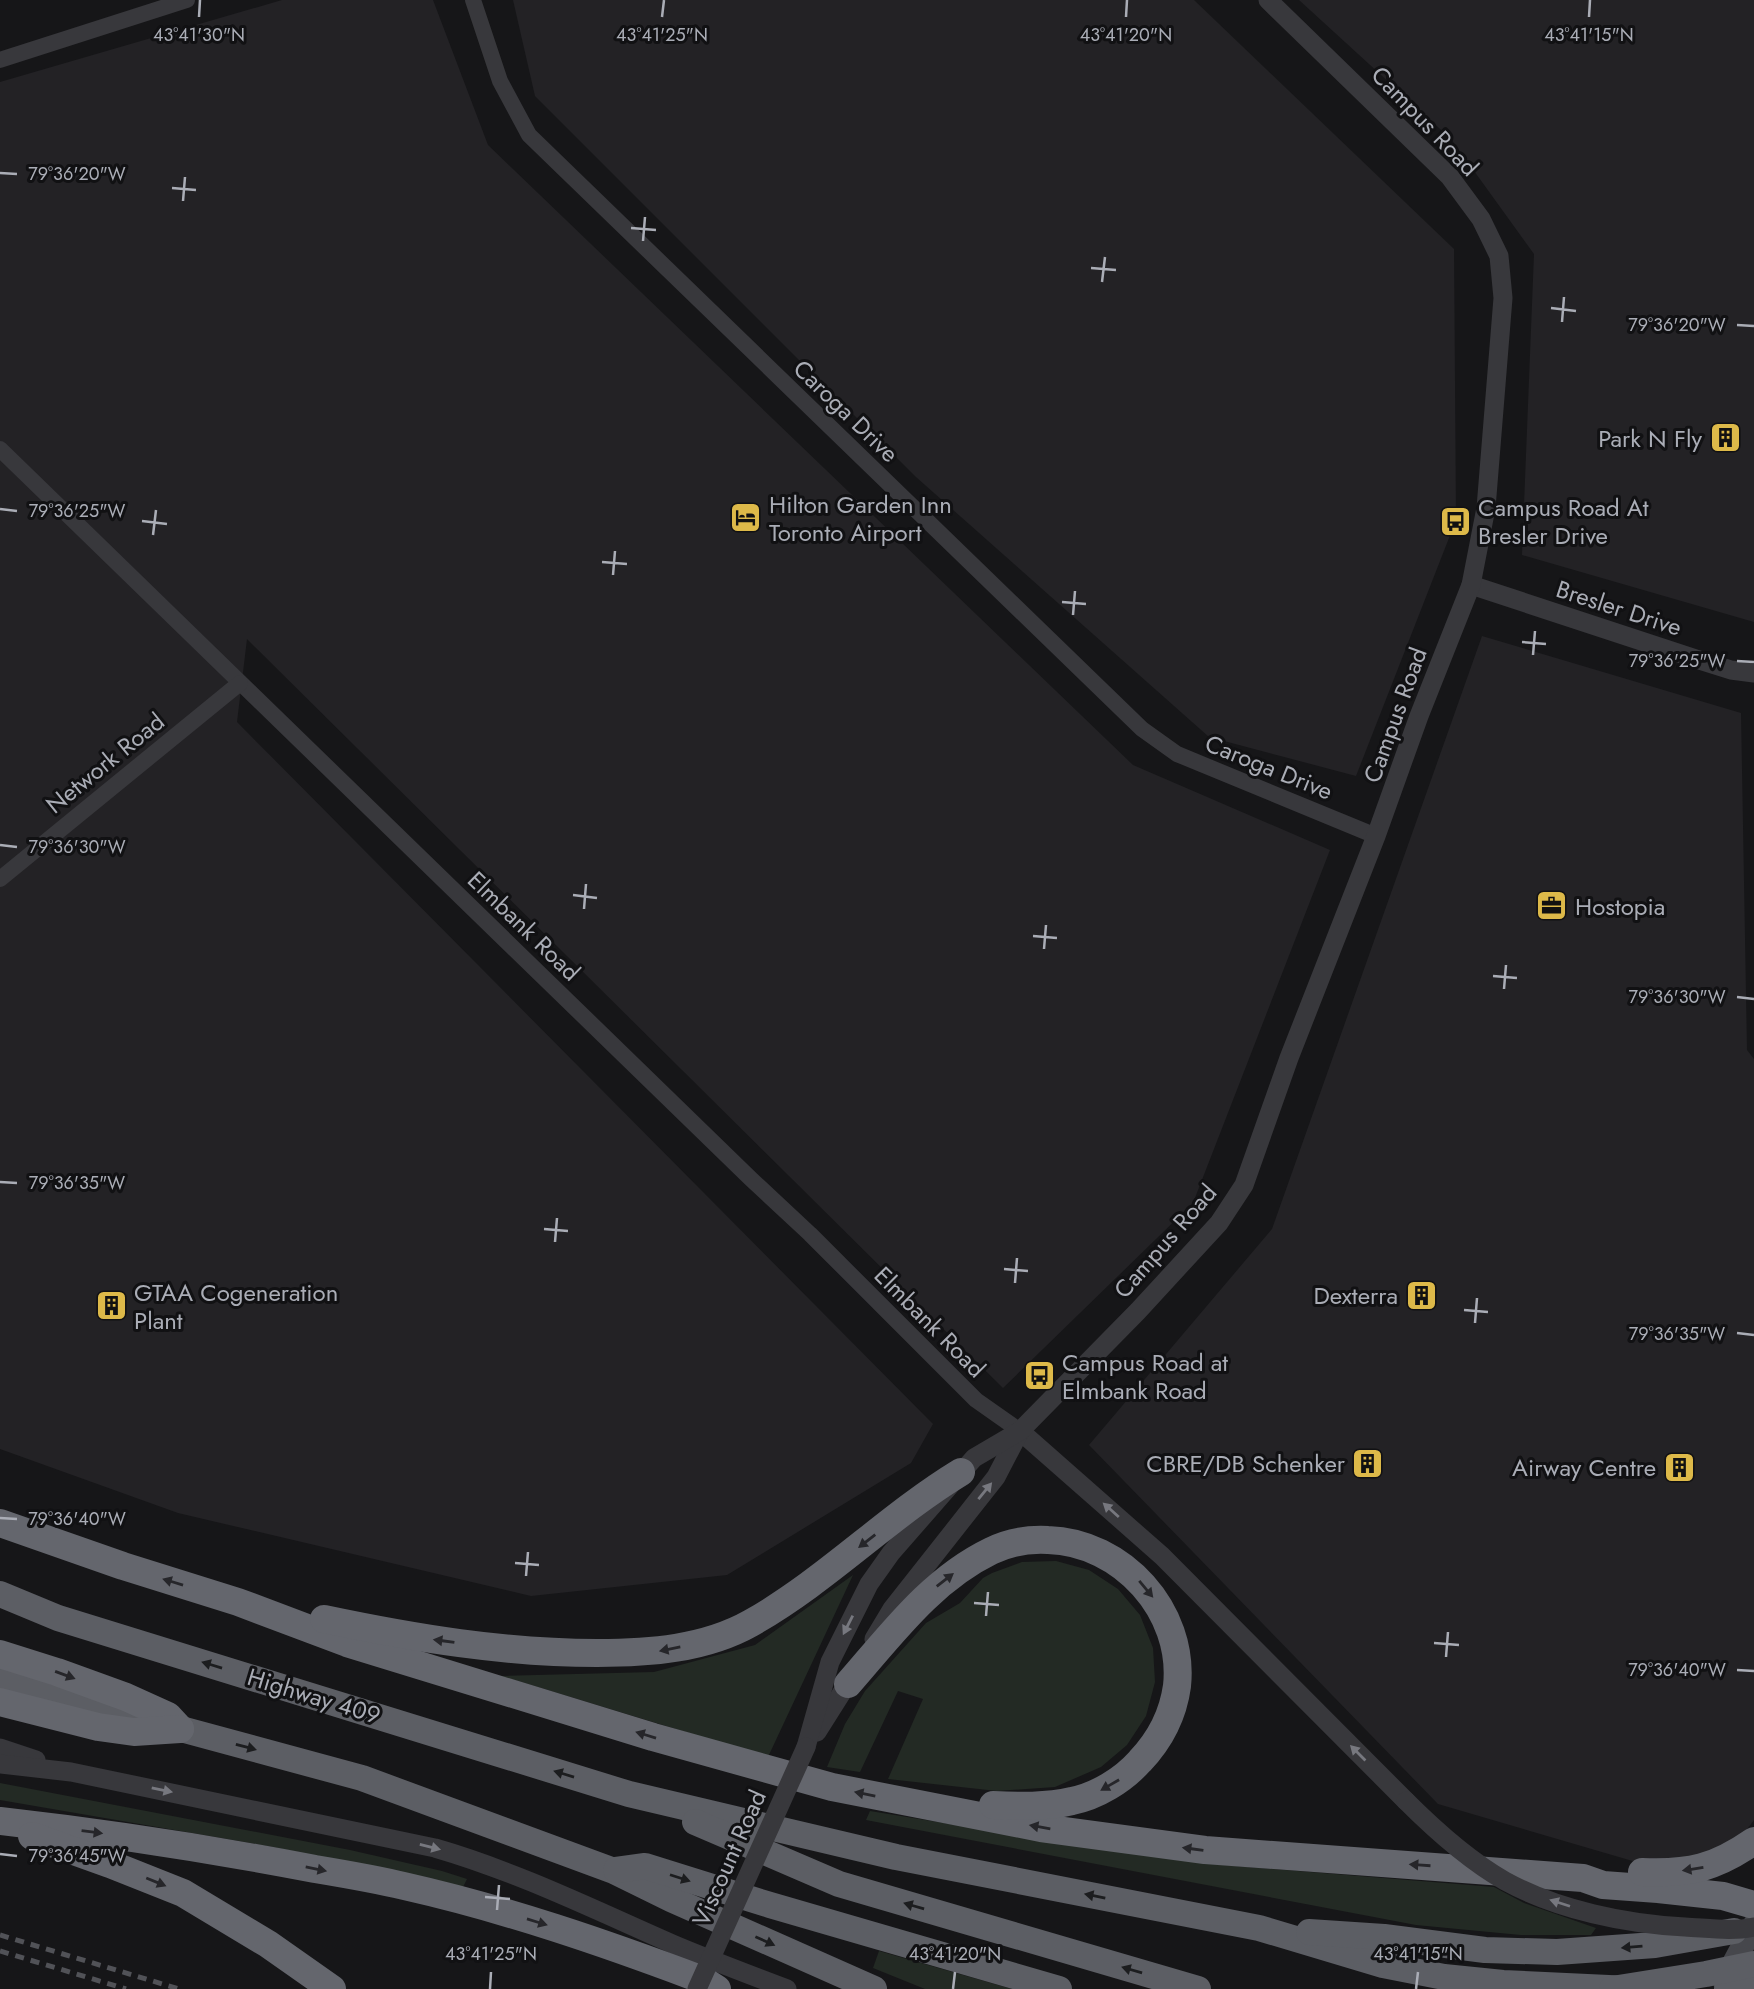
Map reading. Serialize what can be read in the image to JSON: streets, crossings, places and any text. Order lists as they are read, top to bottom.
{
  "streets": {
    "highway": ["Highway 409"],
    "street": [
      "Campus Road",
      "Caroga Drive",
      "Bresler Drive",
      "Network Road",
      "Elmbank Road",
      "Viscount Road"
    ]
  },
  "crossings": [
    ["Campus Road", "Caroga Drive"],
    ["Campus Road", "Bresler Drive"],
    ["Campus Road", "Elmbank Road"],
    ["Campus Road", "Viscount Road"],
    ["Network Road", "Elmbank Road"]
  ],
  "places": {
    "building": [
      "Park N Fly",
      "Dexterra",
      "GTAA Cogeneration Plant",
      "CBRE/DB Schenker",
      "Airway Centre"
    ],
    "hotel": ["Hilton Garden Inn Toronto Airport"],
    "bus stop": ["Campus Road At Bresler Drive", "Campus Road at Elmbank Road"],
    "office": ["Hostopia"]
  },
  "coordinates": [
    "43°41'30\"N",
    "43°41'25\"N",
    "43°41'20\"N",
    "43°41'15\"N",
    "79°36'20\"W",
    "79°36'25\"W",
    "79°36'30\"W",
    "79°36'35\"W",
    "79°36'40\"W",
    "79°36'45\"W"
  ]
}
